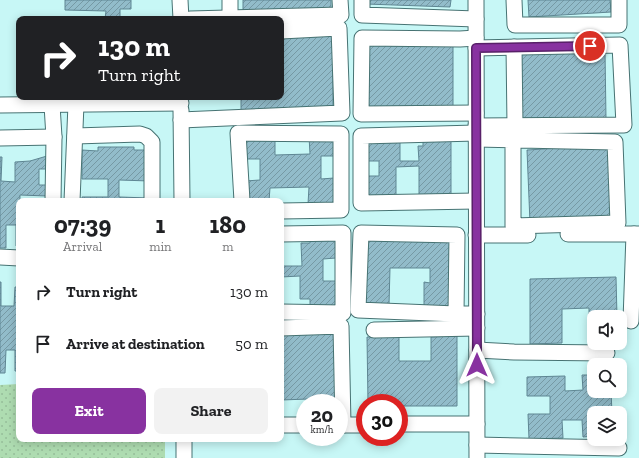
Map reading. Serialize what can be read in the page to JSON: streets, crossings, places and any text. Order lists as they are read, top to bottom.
{
  "page": {
    "turn": ["130 m", "Turn right"],
    "eta": [
      "07:39",
      "Arrival",
      "1",
      "min",
      "180",
      "m"
    ],
    "list": [
      {
        "name": "Turn right",
        "value": "130 m"
      },
      {
        "name": "Arrive at destination",
        "value": "50 m"
      }
    ],
    "buttons": ["Exit", "Share"],
    "speed": "20 km/h",
    "limit": "30"
  }
}
